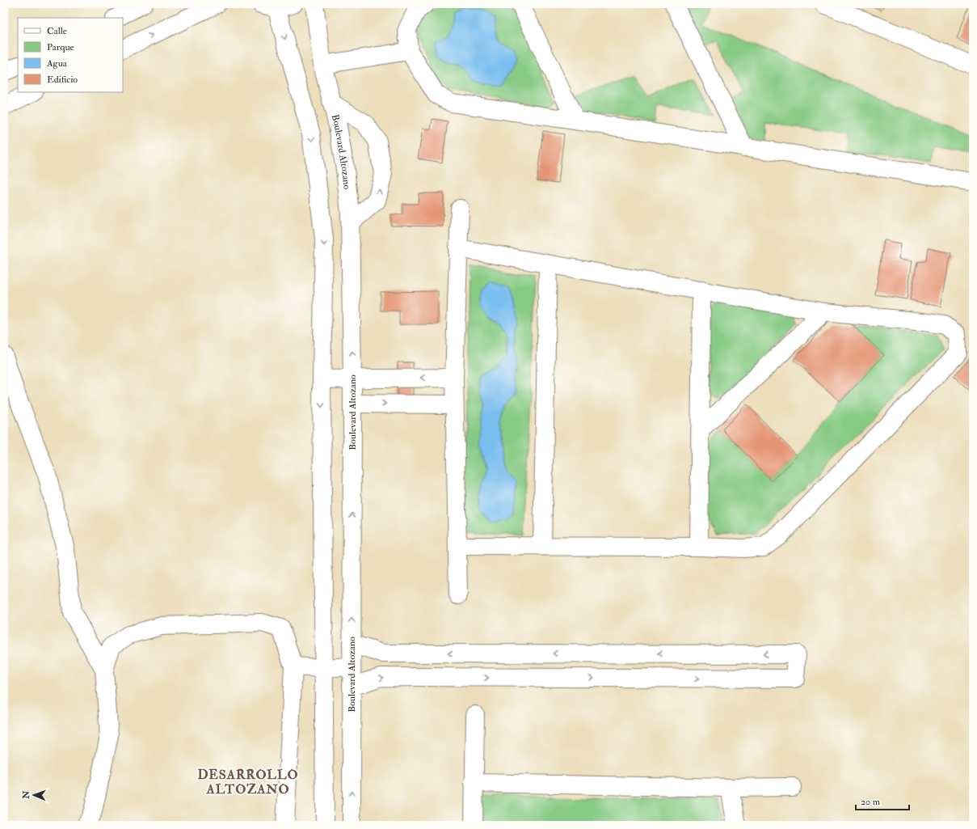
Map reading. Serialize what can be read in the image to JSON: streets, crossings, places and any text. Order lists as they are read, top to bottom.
{
  "streets": {
    "street": ["Boulevard Altozano"]
  },
  "districts": ["DESARROLLO ALTOZANO"],
  "legend": [
    "Calle",
    "Parque",
    "Agua",
    "Edificio"
  ],
  "scale_bar": "20 m",
  "north": "left"
}
